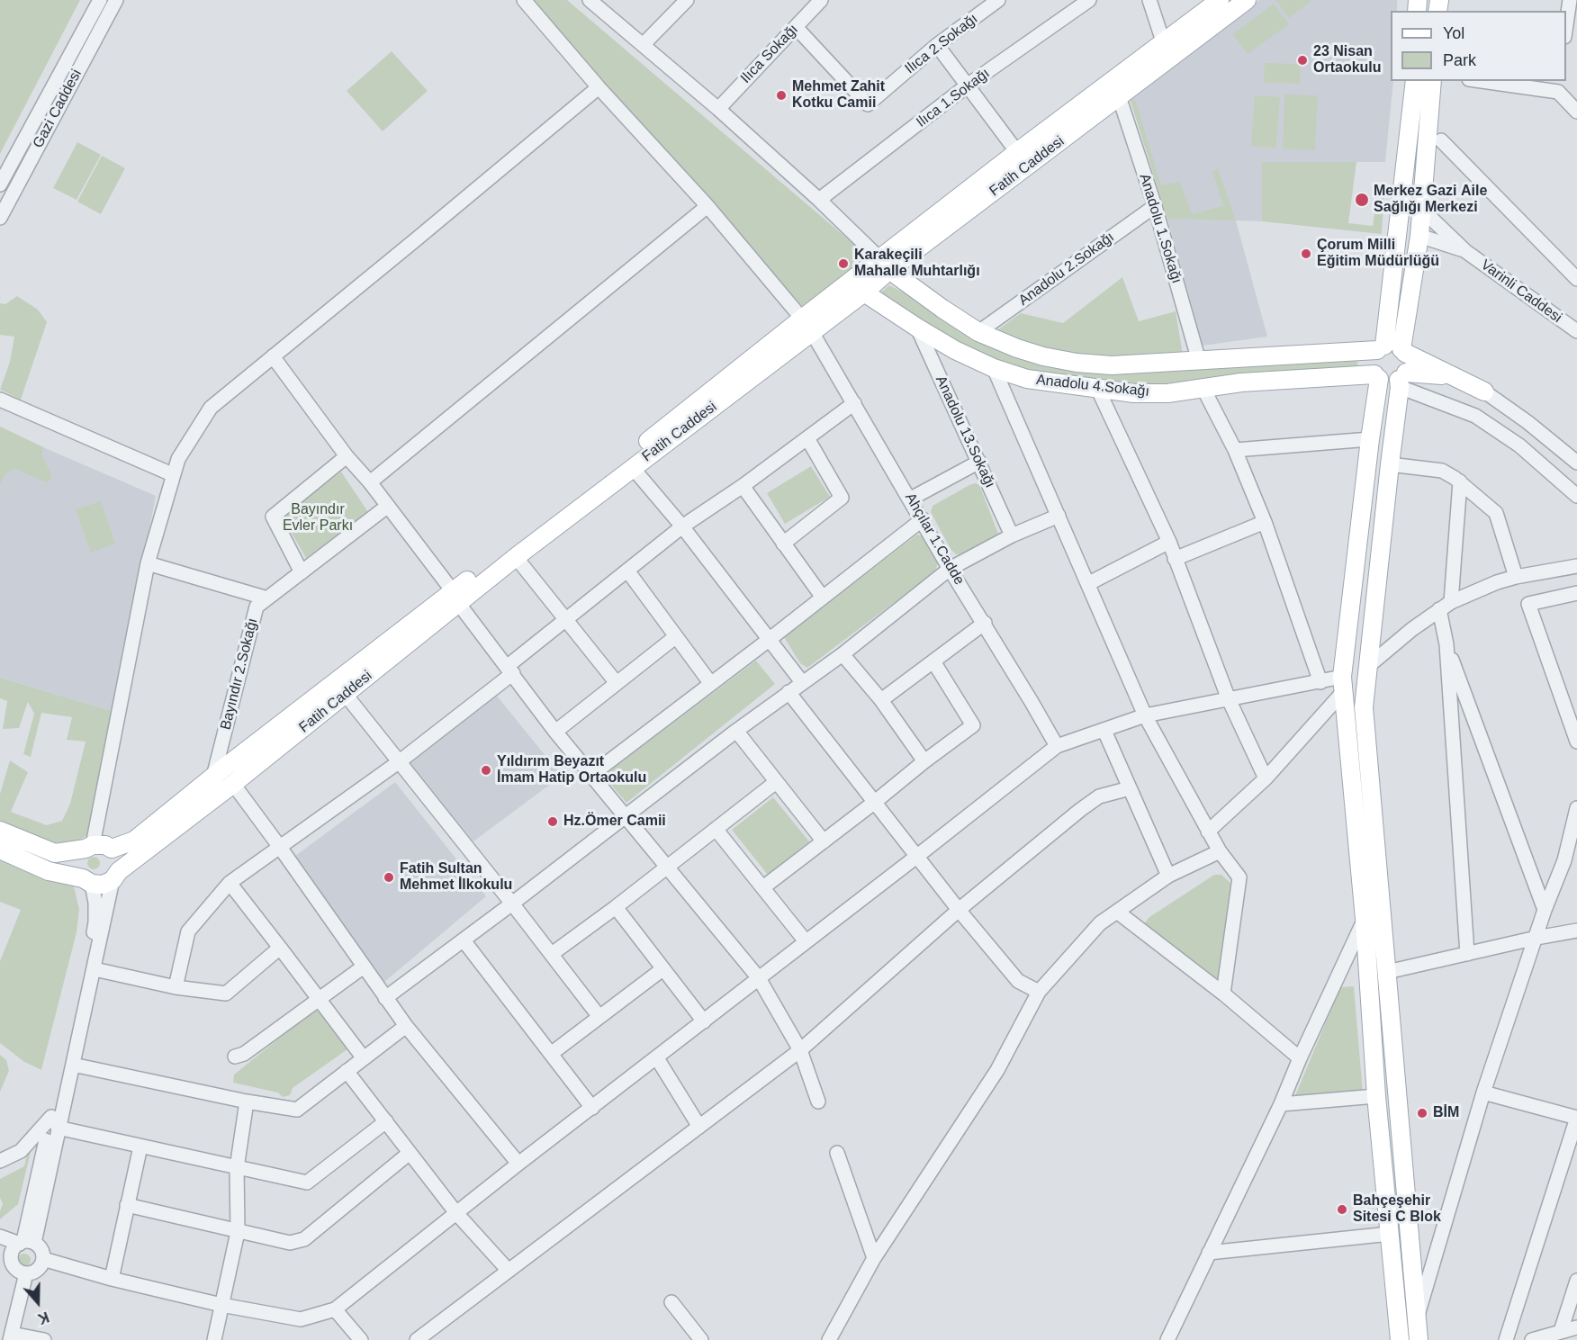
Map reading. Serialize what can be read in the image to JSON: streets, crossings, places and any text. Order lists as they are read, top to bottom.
{
  "streets": {
    "main road": ["Fatih Caddesi", "Anadolu 4.Sokağı"],
    "street": [
      "Ilıca 2.Sokağı",
      "Ilıca Sokağı",
      "Ilıca 1.Sokağı",
      "Gazi Caddesi",
      "Anadolu 1.Sokağı",
      "Anadolu 2.Sokağı",
      "Varinli Caddesi",
      "Anadolu 13.Sokağı",
      "Ahçılar 1.Cadde",
      "Bayındır 2.Sokağı"
    ]
  },
  "crossings": [
    ["Ilıca 2.Sokağı", "Ilıca Sokağı"],
    ["Fatih Caddesi", "Anadolu 1.Sokağı"],
    ["Fatih Caddesi", "Anadolu 4.Sokağı"],
    ["Fatih Caddesi", "Ahçılar 1.Cadde"],
    ["Fatih Caddesi", "Bayındır 2.Sokağı"],
    ["Anadolu 1.Sokağı", "Anadolu 2.Sokağı"],
    ["Anadolu 1.Sokağı", "Anadolu 4.Sokağı"],
    ["Anadolu 2.Sokağı", "Anadolu 4.Sokağı"],
    ["Anadolu 4.Sokağı", "Anadolu 13.Sokağı"]
  ],
  "parks": ["Bayındır Evler Parkı"],
  "places": [
    "23 Nisan Ortaokulu",
    "Mehmet Zahit Kotku Camii",
    "Merkez Gazi Aile Sağlığı Merkezi",
    "Çorum Milli Eğitim Müdürlüğü",
    "Karakeçili Mahalle Muhtarlığı",
    "Yıldırım Beyazıt İmam Hatip Ortaokulu",
    "Hz.Ömer Camii",
    "Fatih Sultan Mehmet İlkokulu",
    "BİM",
    "Bahçeşehir Sitesi C Blok"
  ],
  "legend": ["Yol", "Park"],
  "north": "bottom"
}
